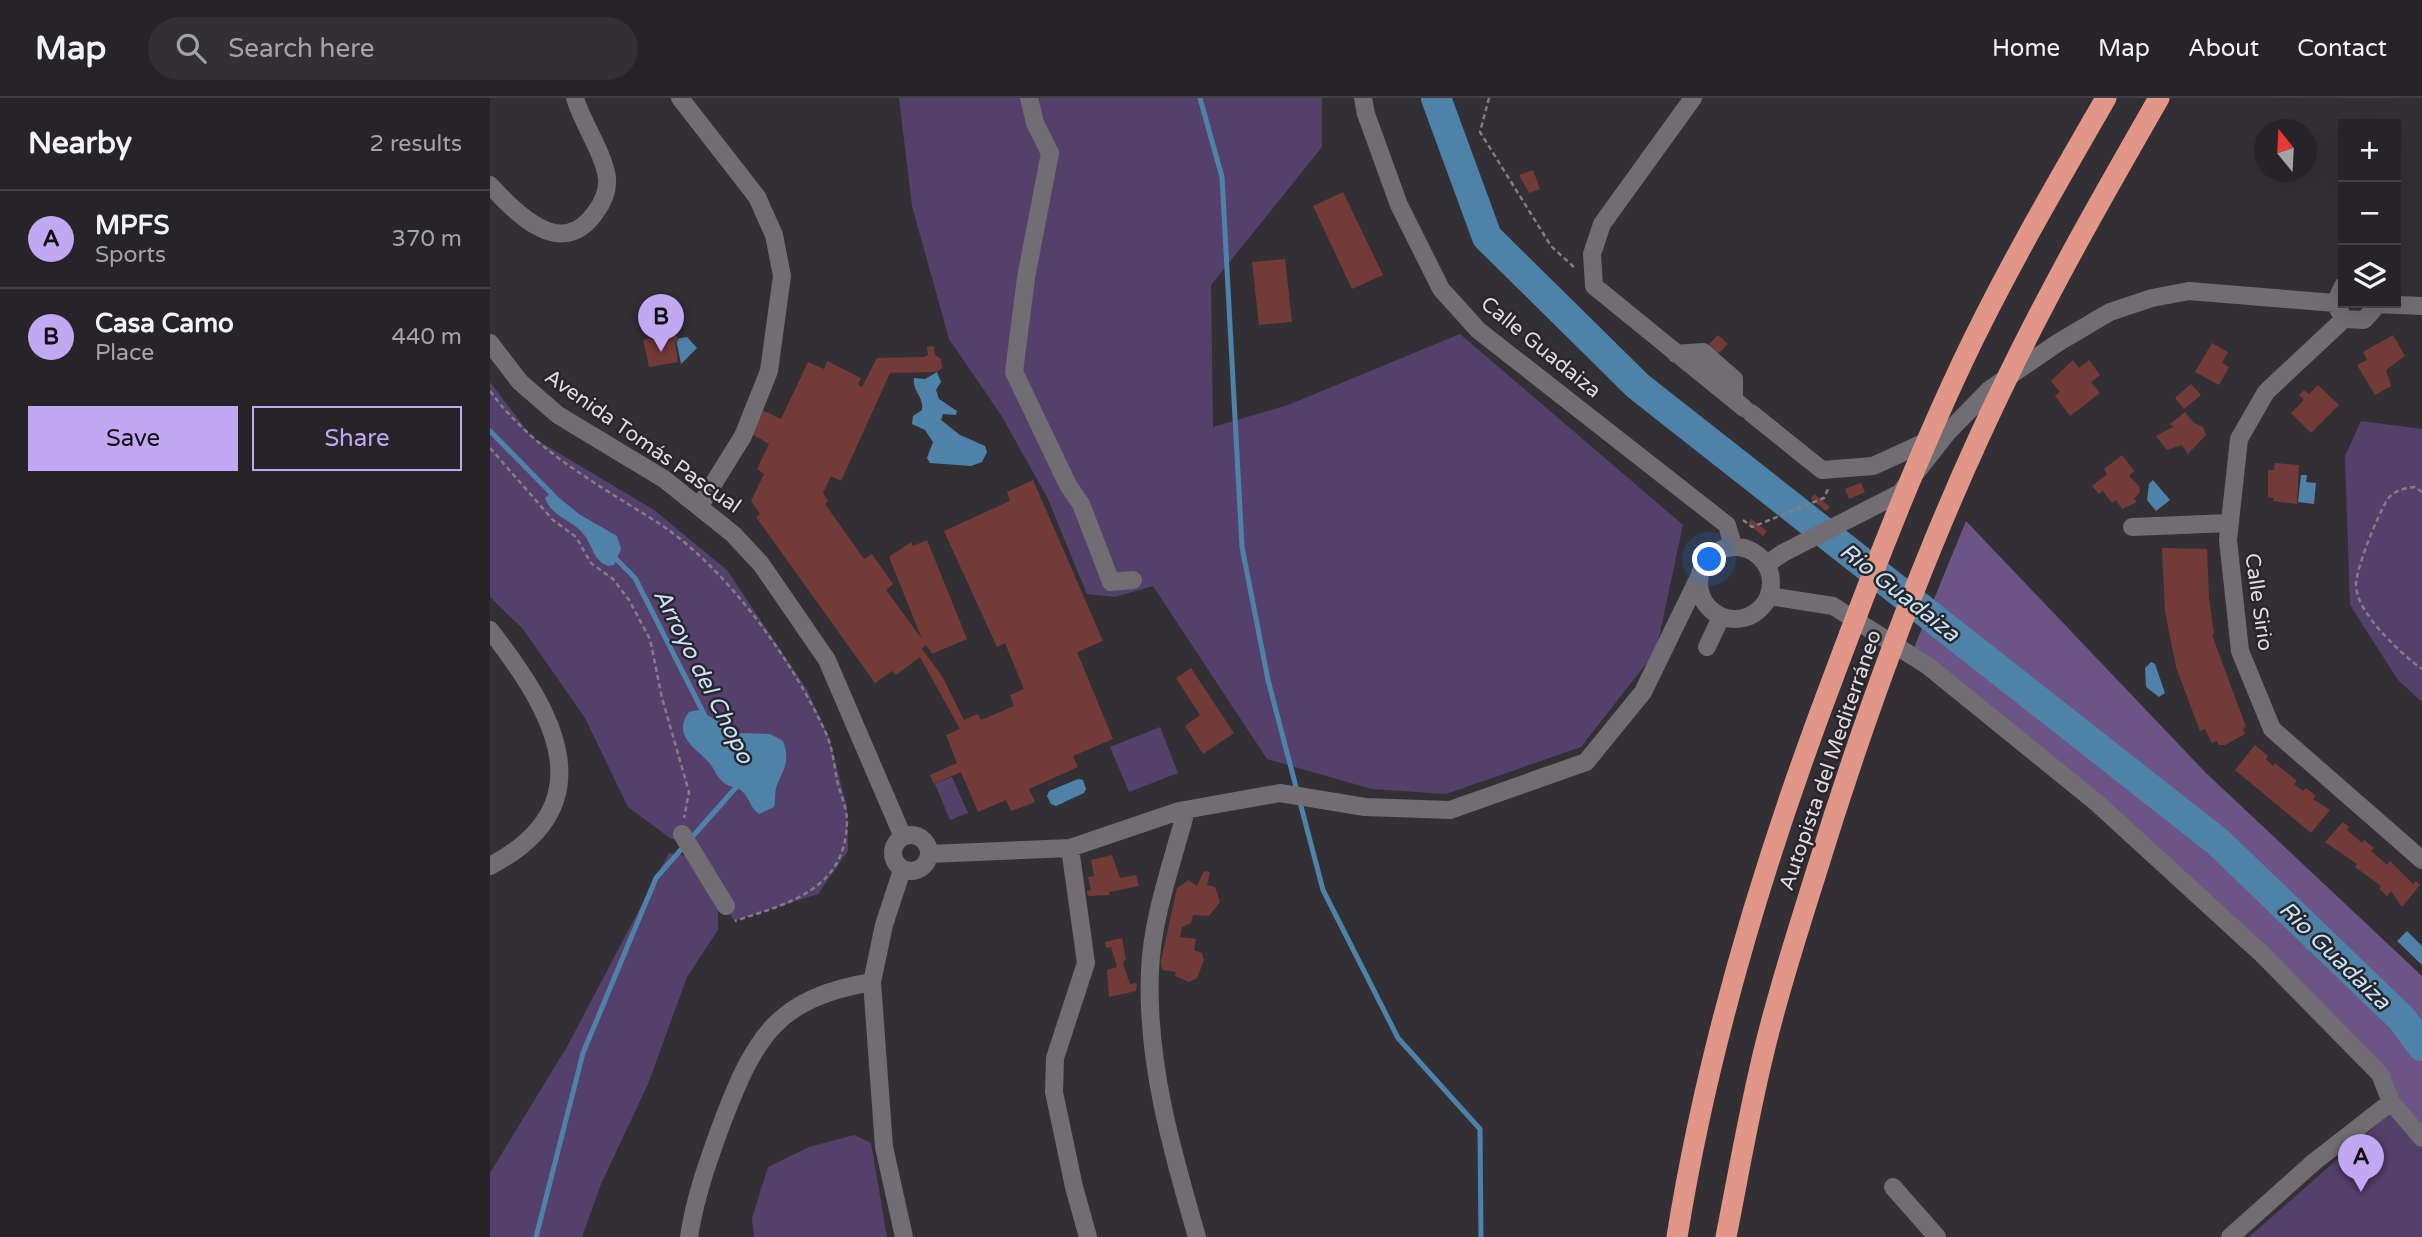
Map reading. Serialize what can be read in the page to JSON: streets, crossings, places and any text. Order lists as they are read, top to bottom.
{
  "streets": {
    "highway": ["Autopista del Mediterráneo"],
    "street": ["Calle Guadaiza", "Avenida Tomás Pascual", "Calle Sirio"]
  },
  "water": ["Rio Guadaiza", "Arroyo del Chopo"],
  "north": "top",
  "page": {
    "header": "Map",
    "search": "Search here",
    "nav": [
      "Home",
      "Map",
      "About",
      "Contact"
    ],
    "heading": ["Nearby", "2 results"],
    "map_buttons": ["+", "−"],
    "list": [
      {
        "mark": "A",
        "name": "MPFS",
        "note": "Sports",
        "value": "370 m"
      },
      {
        "mark": "B",
        "name": "Casa Camo",
        "note": "Place",
        "value": "440 m"
      }
    ],
    "pins": ["B", "A"],
    "buttons": ["Save", "Share"]
  }
}
